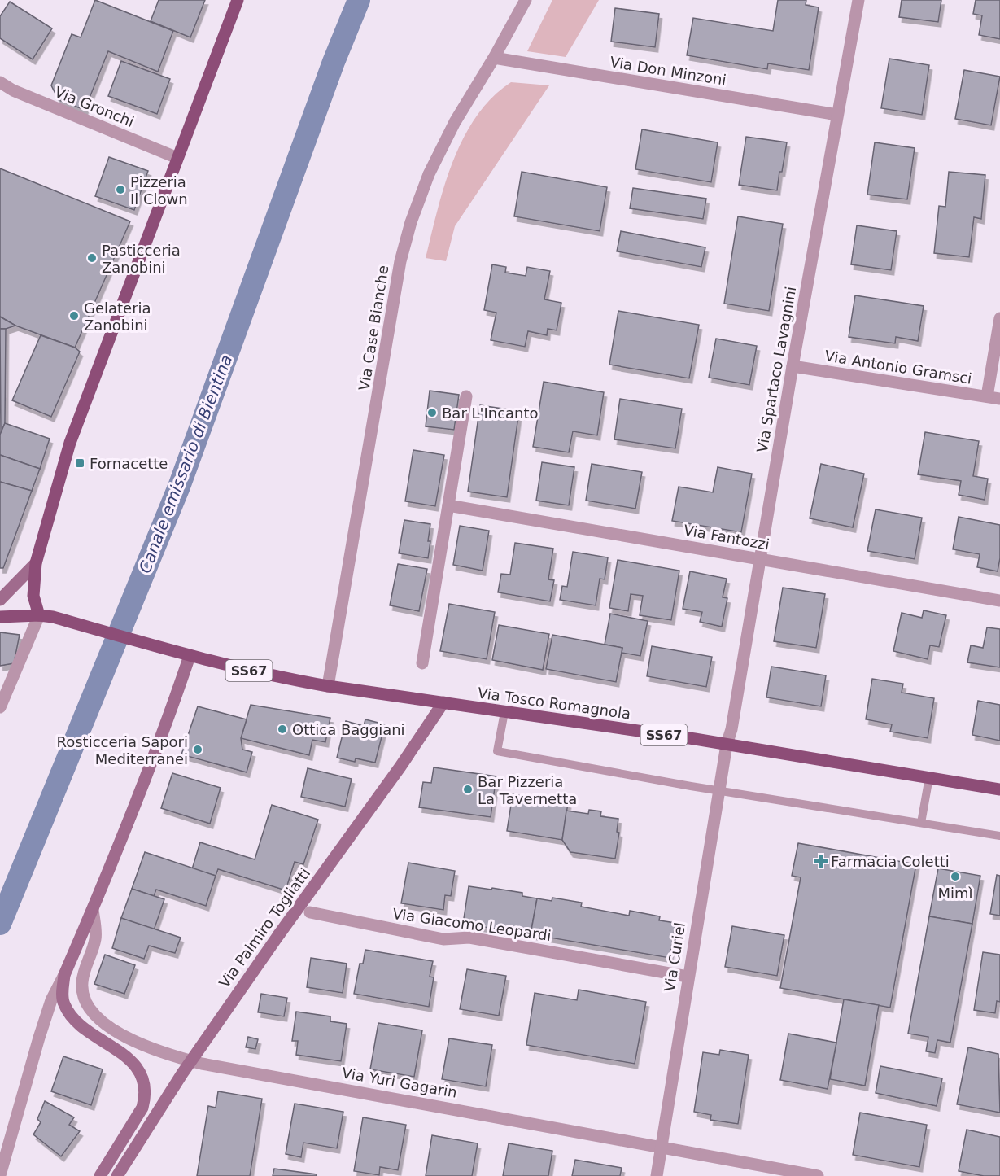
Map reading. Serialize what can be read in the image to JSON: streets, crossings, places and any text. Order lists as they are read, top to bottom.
{
  "streets": {
    "main road": ["SS67", "Via Tosco Romagnola", "Via Palmiro Togliatti"],
    "street": [
      "Via Don Minzoni",
      "Via Gronchi",
      "Via Case Bianche",
      "Via Antonio Gramsci",
      "Via Spartaco Lavagnini",
      "Via Fantozzi",
      "Via Giacomo Leopardi",
      "Via Curiel",
      "Via Yuri Gagarin"
    ]
  },
  "crossings": [
    ["Via Don Minzoni", "Via Case Bianche"],
    ["Via Don Minzoni", "Via Spartaco Lavagnini"],
    ["Via Case Bianche", "Via Tosco Romagnola"],
    ["Via Antonio Gramsci", "Via Spartaco Lavagnini"],
    ["Via Spartaco Lavagnini", "Via Fantozzi"],
    ["Via Spartaco Lavagnini", "Via Tosco Romagnola"],
    ["Via Spartaco Lavagnini", "Via Curiel"],
    ["SS67", "Via Tosco Romagnola"],
    ["Via Tosco Romagnola", "Via Palmiro Togliatti"],
    ["Via Tosco Romagnola", "Via Curiel"],
    ["Via Giacomo Leopardi", "Via Curiel"],
    ["Via Curiel", "Via Yuri Gagarin"]
  ],
  "water": ["Canale emissario di Bientina"],
  "places": {
    "other": [
      "Pizzeria Il Clown",
      "Pasticceria Zanobini",
      "Gelateria Zanobini",
      "Bar L'Incanto",
      "Ottica Baggiani",
      "Rosticceria Sapori Mediterranei",
      "Bar Pizzeria La Tavernetta",
      "Mimì"
    ],
    "transit": ["Fornacette"],
    "health": ["Farmacia Coletti"]
  }
}
